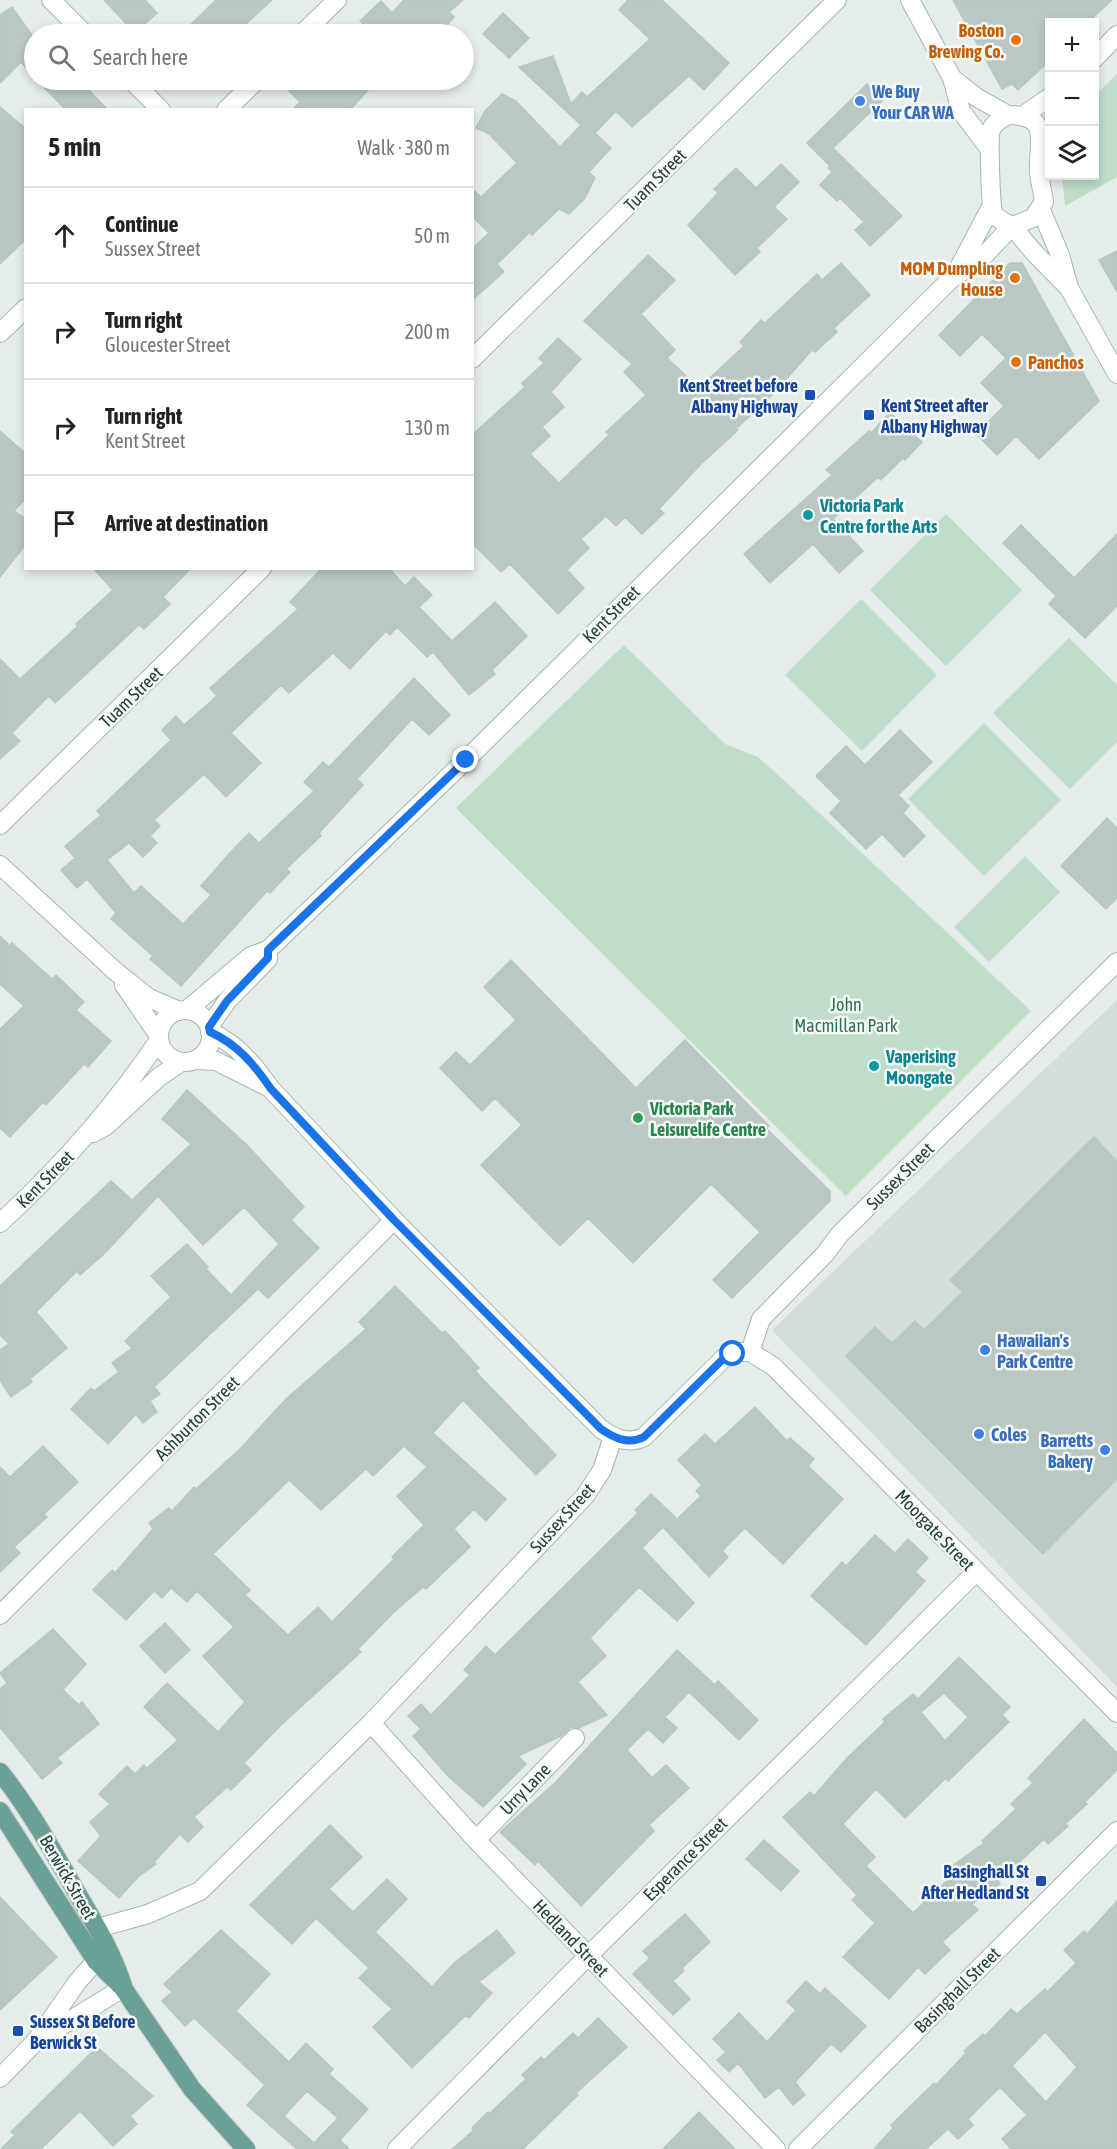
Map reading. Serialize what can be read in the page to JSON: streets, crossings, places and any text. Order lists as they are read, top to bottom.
{
  "streets": {
    "main road": ["Berwick Street"],
    "street": [
      "Tuam Street",
      "Kent Street",
      "Sussex Street",
      "Ashburton Street",
      "Moorgate Street",
      "Urry Lane",
      "Esperance Street",
      "Hedland Street",
      "Basinghall Street"
    ]
  },
  "crossings": [
    ["Sussex Street", "Moorgate Street"],
    ["Sussex Street", "Berwick Street"],
    ["Sussex Street", "Hedland Street"],
    ["Moorgate Street", "Esperance Street"],
    ["Urry Lane", "Hedland Street"],
    ["Esperance Street", "Hedland Street"]
  ],
  "parks": ["John Macmillan Park"],
  "places": {
    "other": [
      "Boston Brewing Co.",
      "We Buy Your CAR WA",
      "MOM Dumpling House",
      "Panchos",
      "Victoria Park Centre for the Arts",
      "Vaperising Moongate",
      "Victoria Park Leisurelife Centre",
      "Hawaiian's Park Centre",
      "Coles",
      "Barretts Bakery"
    ],
    "transit": [
      "Kent Street before Albany Highway",
      "Kent Street after Albany Highway",
      "Basinghall St After Hedland St",
      "Sussex St Before Berwick St"
    ]
  },
  "page": {
    "map_buttons": ["+", "−"],
    "search": "Search here",
    "heading": ["5 min", "Walk · 380 m"],
    "list": [
      ["Continue", "Sussex Street", "50 m"],
      ["Turn right", "Gloucester Street", "200 m"],
      ["Turn right", "Kent Street", "130 m"],
      "Arrive at destination"
    ]
  }
}
